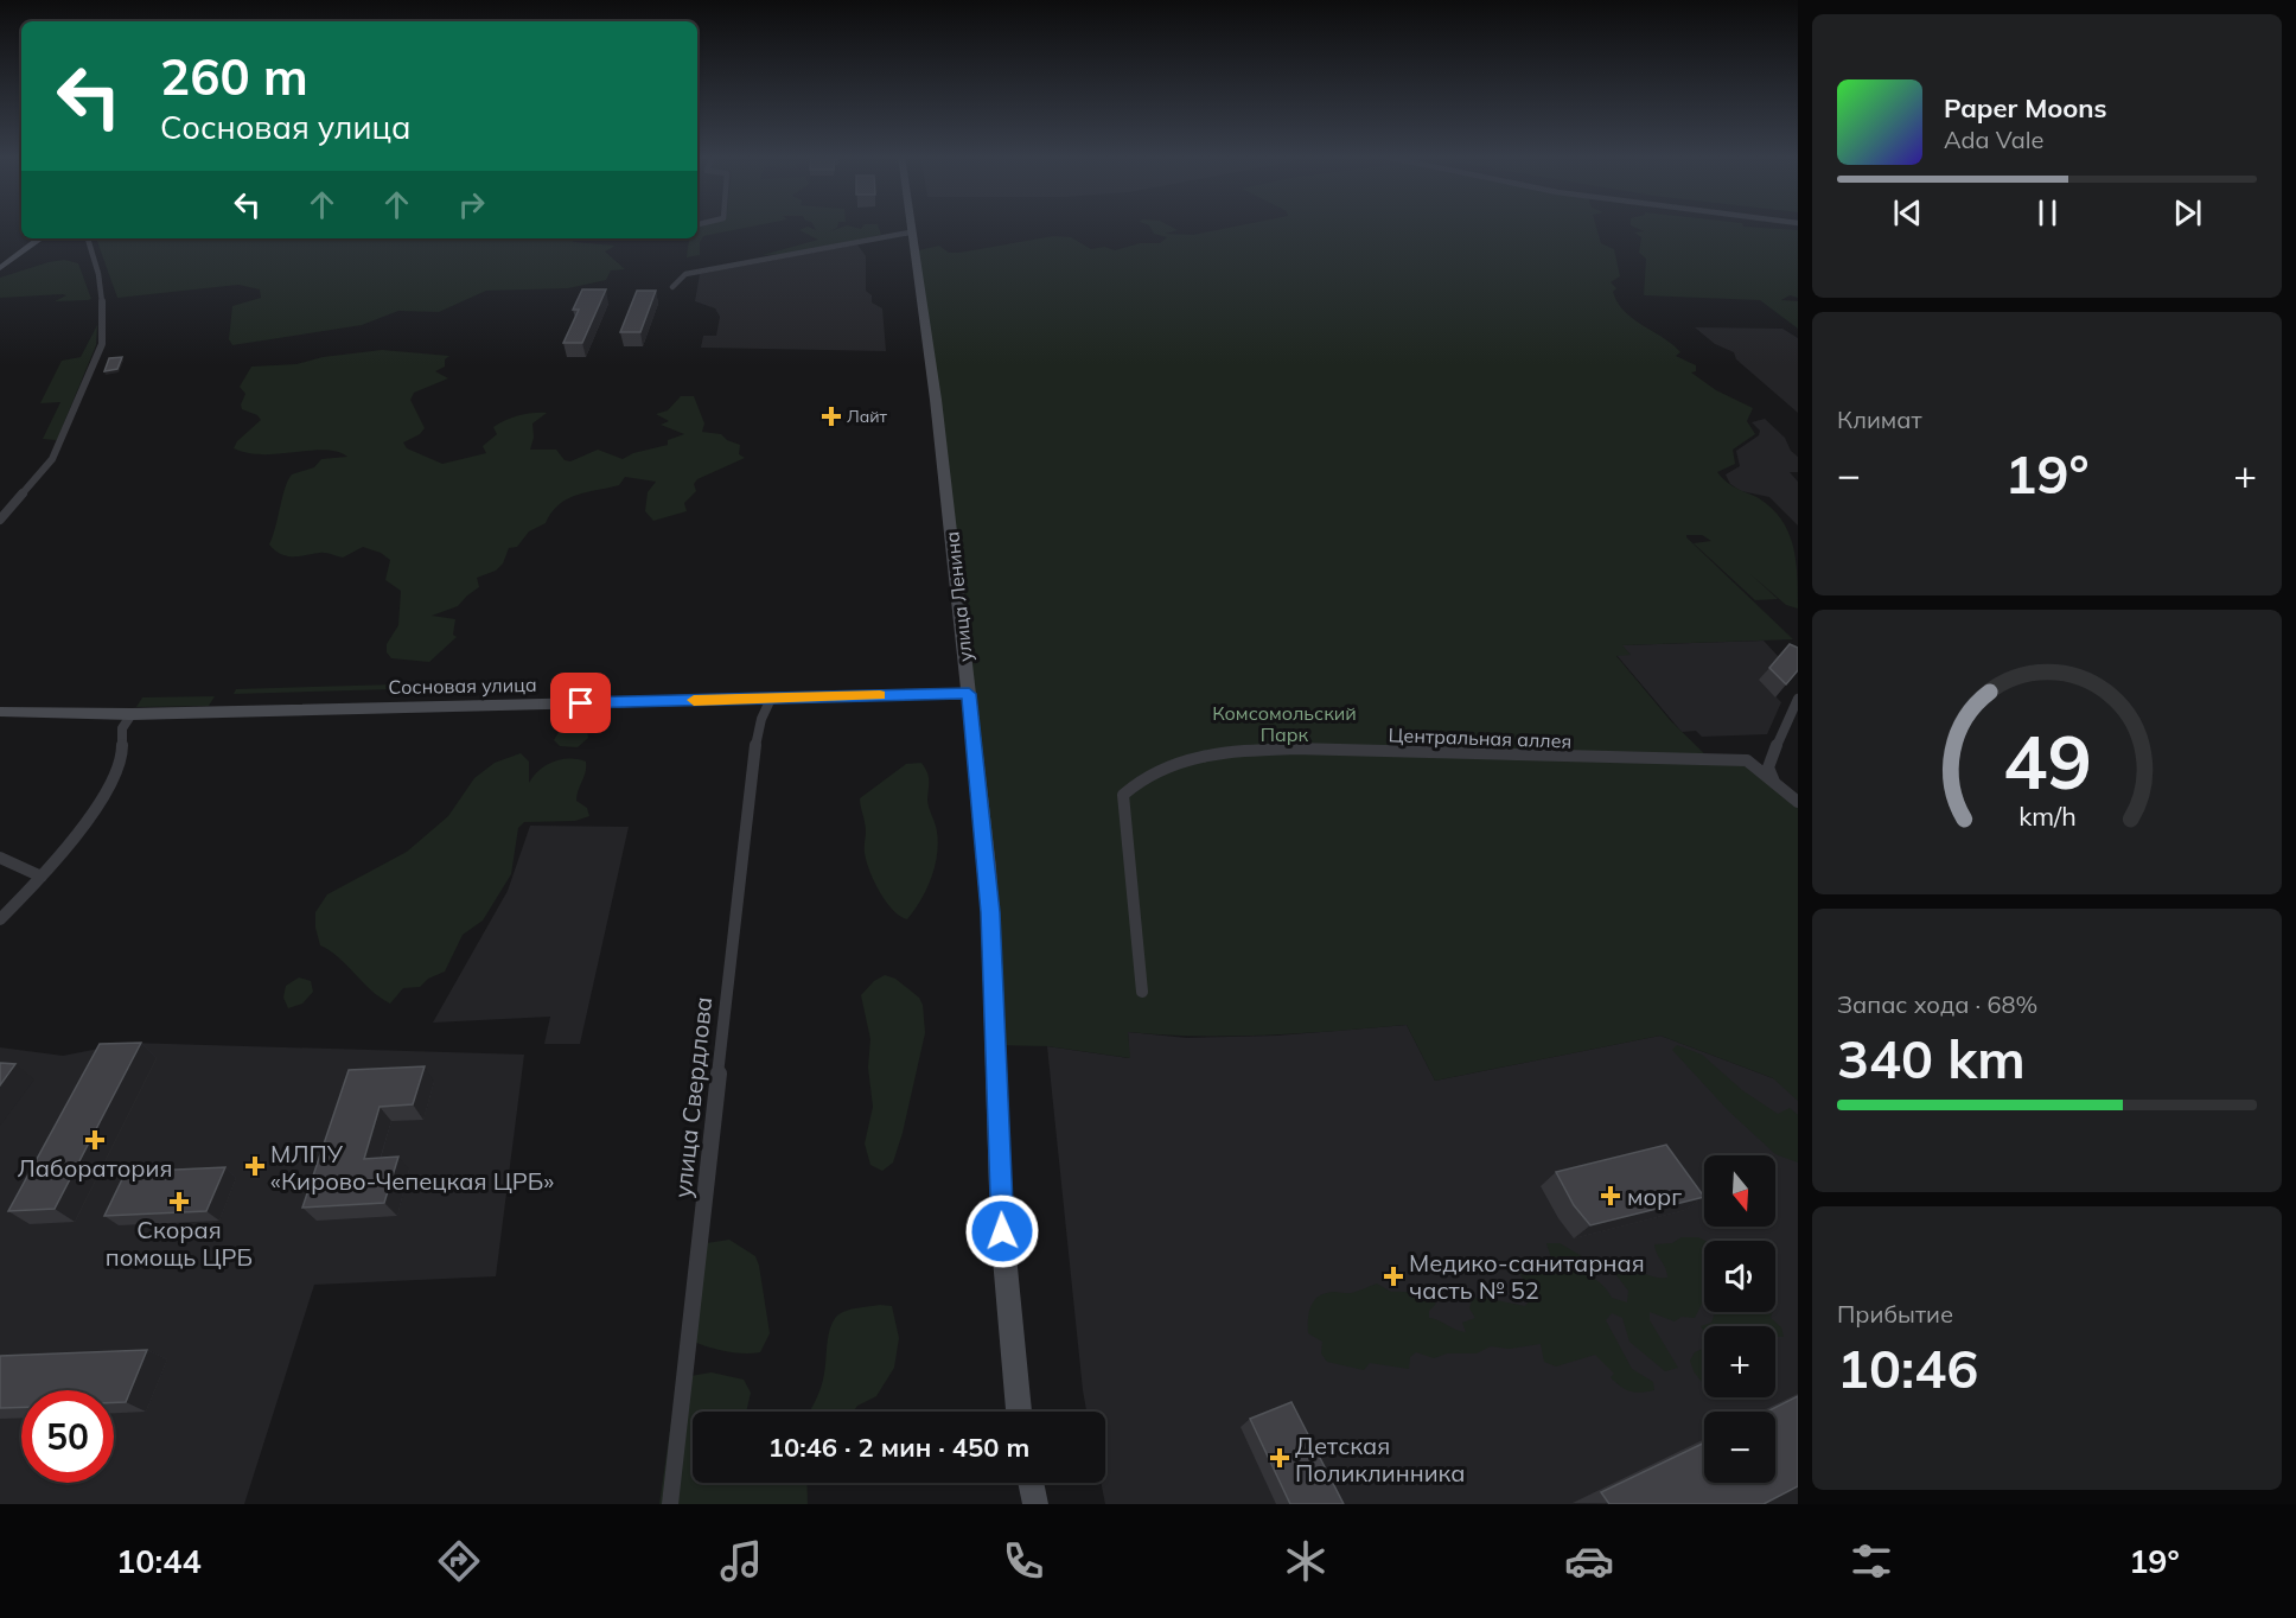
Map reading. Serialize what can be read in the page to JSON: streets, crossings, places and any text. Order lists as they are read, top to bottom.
{
  "streets": {
    "main road": ["улица Ленина", "Сосновая улица"],
    "street": ["Центральная аллея", "улица Свердлова"]
  },
  "crossings": [
    ["улица Ленина", "Сосновая улица"],
    ["Сосновая улица", "улица Свердлова"]
  ],
  "parks": ["Комсомольский Парк"],
  "places": {
    "health": [
      "Лайт",
      "Лаборатория",
      "МЛПУ «Кирово-Чепецкая ЦРБ»",
      "морг",
      "Скорая помощь ЦРБ",
      "Медико-санитарная часть № 52",
      "Детская Поликлинника"
    ]
  },
  "north": "bottom",
  "page": {
    "turn": ["260 m", "Сосновая улица"],
    "song": ["Paper Moons", "Ada Vale"],
    "tile": [
      "Климат",
      ["Запас хода · 68%", "340 km"],
      ["Прибытие", "10:46"]
    ],
    "heat": ["−", "19°", "+"],
    "map_buttons": ["+", "−"],
    "limit": "50",
    "trip": "10:46 · 2 мин · 450 m",
    "tabs": ["10:44", "19°"],
    "gauge": ["49", "km/h"]
  }
}
